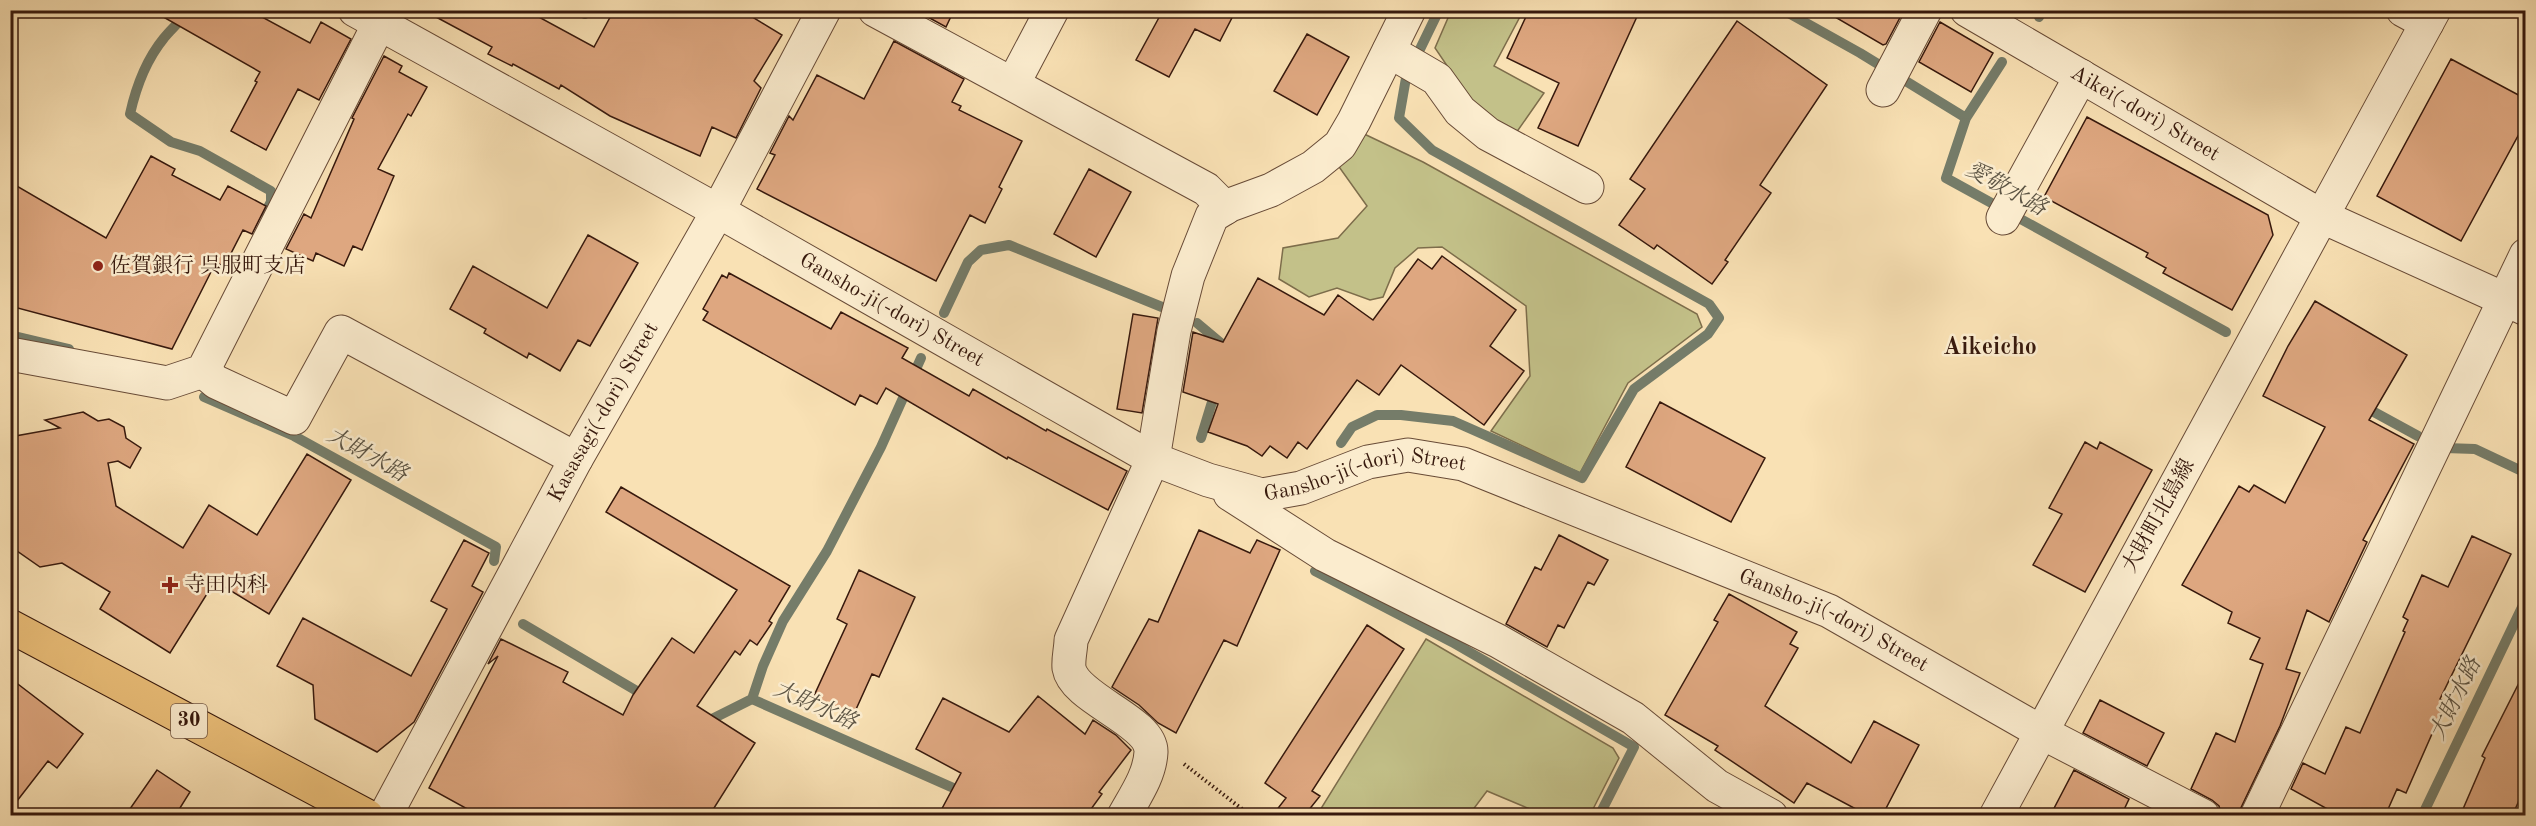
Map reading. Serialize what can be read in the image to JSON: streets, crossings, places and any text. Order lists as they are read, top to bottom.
{
  "streets": {
    "main road": ["30"],
    "street": [
      "Aikei(-dori) Street",
      "Gansho-ji(-dori) Street",
      "Kasasagi(-dori) Street",
      "大財町北島線"
    ]
  },
  "crossings": [
    ["Aikei(-dori) Street", "大財町北島線"],
    ["Gansho-ji(-dori) Street", "Kasasagi(-dori) Street"],
    ["Gansho-ji(-dori) Street", "大財町北島線"]
  ],
  "districts": ["Aikeicho"],
  "water": ["愛敬水路", "大財水路"],
  "places": {
    "other": ["佐賀銀行 呉服町支店"],
    "health": ["寺田内科"]
  }
}
